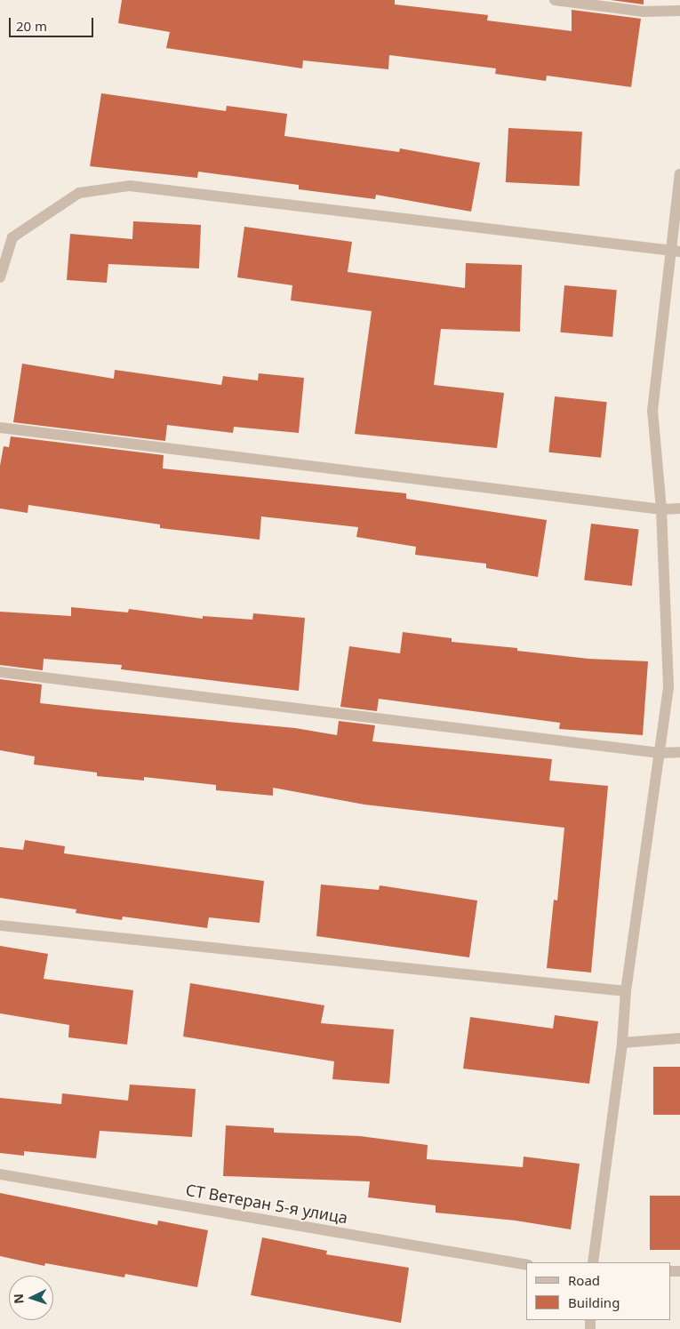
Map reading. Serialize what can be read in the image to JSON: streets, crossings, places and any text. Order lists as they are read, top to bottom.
{
  "streets": {
    "street": ["СТ Ветеран 5-я улица"]
  },
  "legend": ["Road", "Building"],
  "scale_bar": "20 m",
  "north": "left"
}
